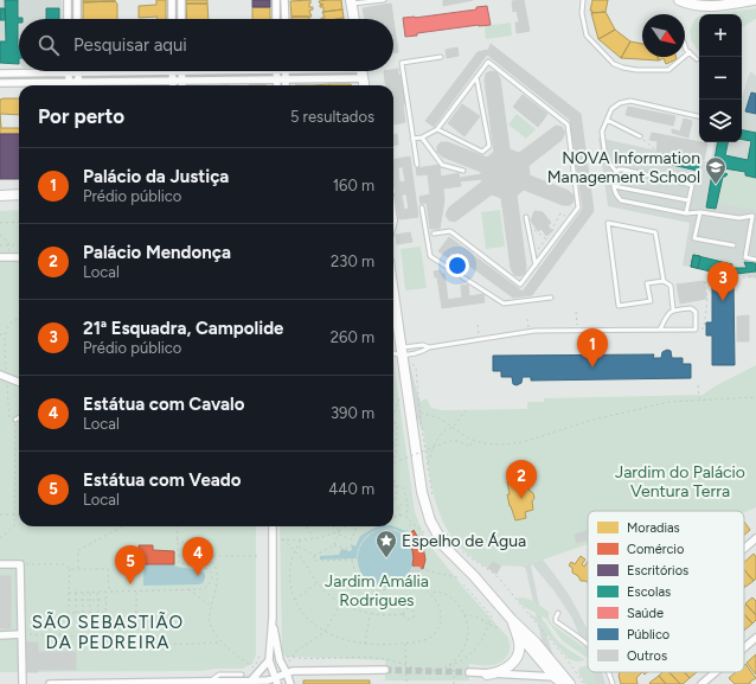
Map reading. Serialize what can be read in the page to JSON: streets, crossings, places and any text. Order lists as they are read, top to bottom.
{
  "districts": ["SÃO SEBASTIÃO DA PEDREIRA"],
  "parks": ["Jardim do Palácio Ventura Terra", "Jardim Amália Rodrigues"],
  "places": {
    "school or university": ["NOVA Information Management School"],
    "place": ["Espelho de Água"]
  },
  "legend": [
    "Moradias",
    "Comércio",
    "Escritórios",
    "Escolas",
    "Saúde",
    "Público",
    "Outros"
  ],
  "north": "bottom right",
  "page": {
    "map_buttons": ["+", "−"],
    "search": "Pesquisar aqui",
    "heading": ["Por perto", "5 resultados"],
    "list": [
      {
        "mark": "1",
        "name": "Palácio da Justiça",
        "note": "Prédio público",
        "value": "160 m"
      },
      {
        "mark": "2",
        "name": "Palácio Mendonça",
        "note": "Local",
        "value": "230 m"
      },
      {
        "mark": "3",
        "name": "21ª Esquadra, Campolide",
        "note": "Prédio público",
        "value": "260 m"
      },
      {
        "mark": "4",
        "name": "Estátua com Cavalo",
        "note": "Local",
        "value": "390 m"
      },
      {
        "mark": "5",
        "name": "Estátua com Veado",
        "note": "Local",
        "value": "440 m"
      }
    ],
    "pins": [
      "3",
      "1",
      "2",
      "4",
      "5"
    ]
  }
}
